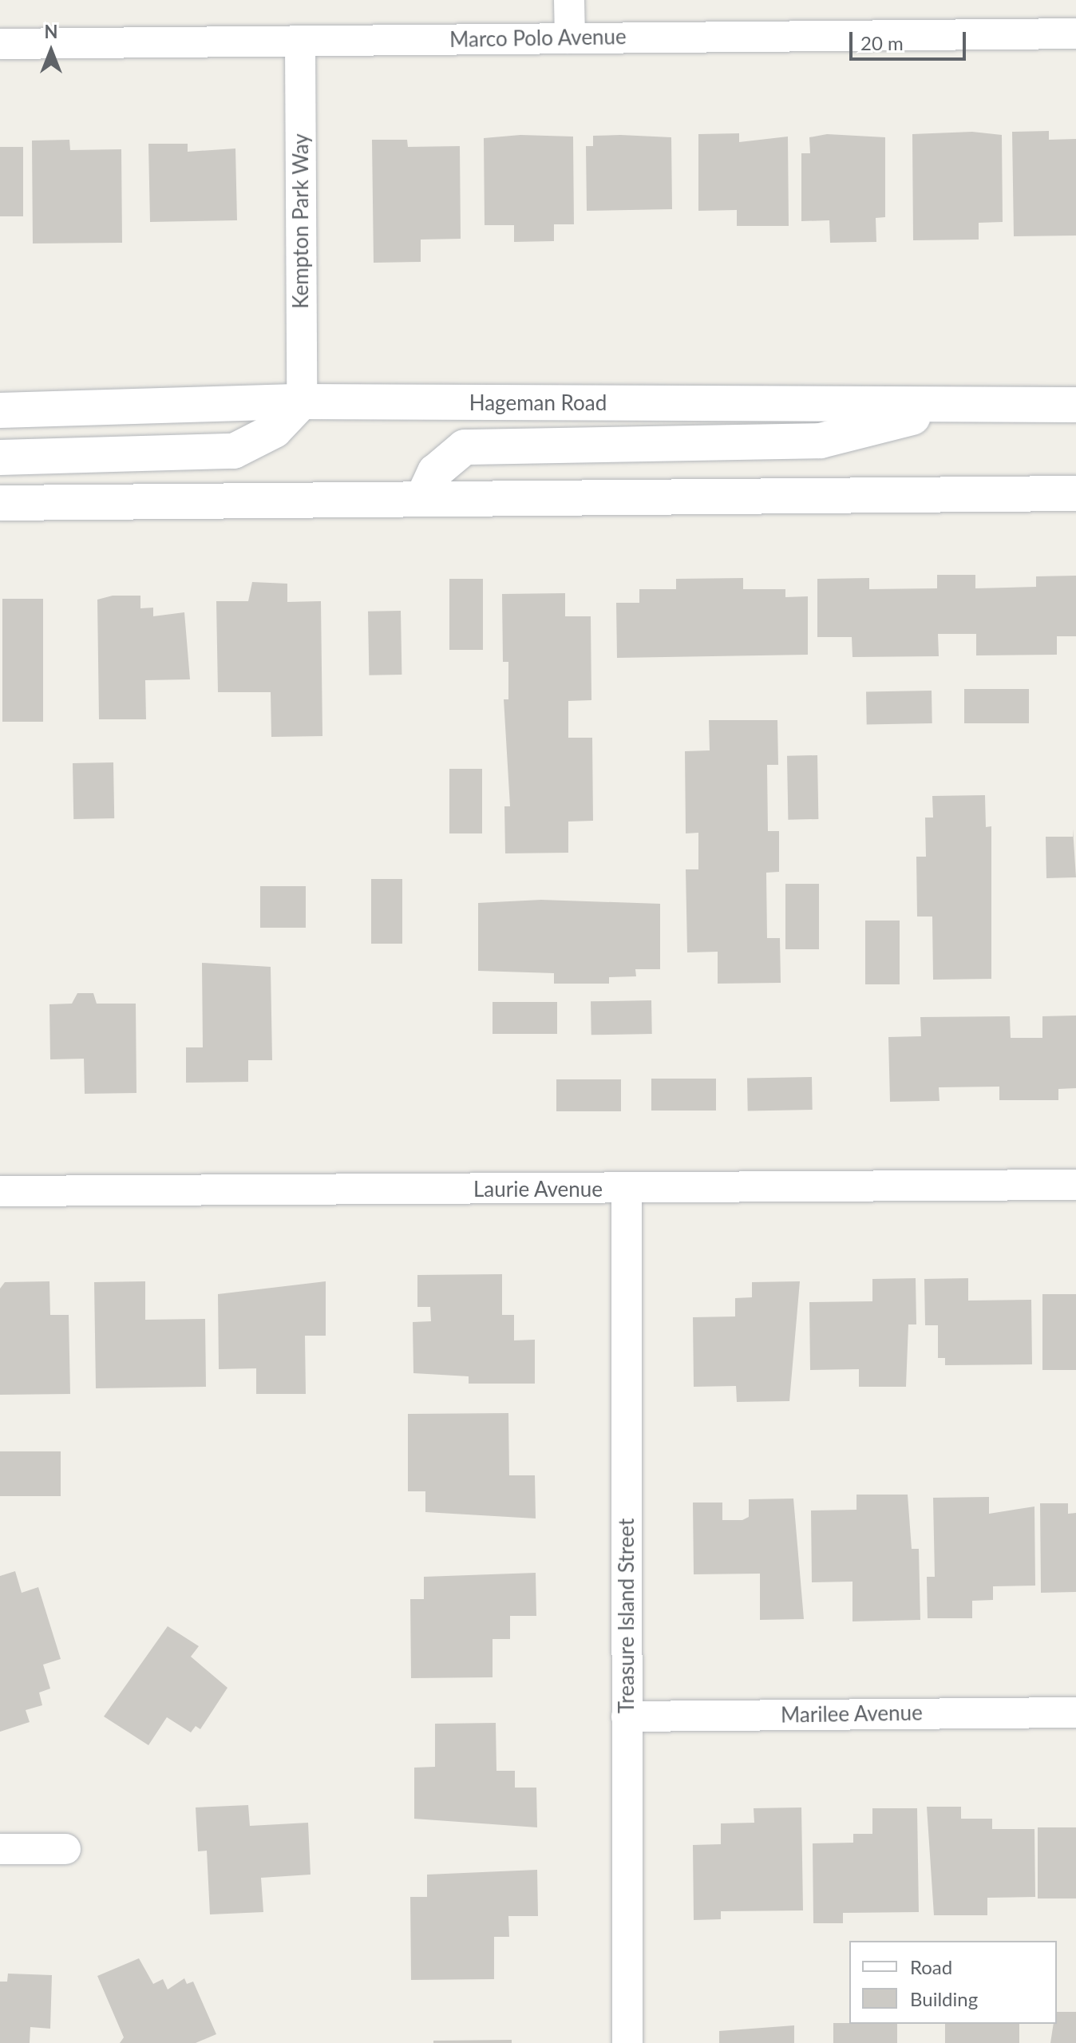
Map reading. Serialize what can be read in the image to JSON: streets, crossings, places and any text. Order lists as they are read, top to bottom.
{
  "streets": {
    "main road": ["Hageman Road"],
    "street": [
      "Marco Polo Avenue",
      "Kempton Park Way",
      "Laurie Avenue",
      "Treasure Island Street",
      "Marilee Avenue"
    ]
  },
  "crossings": [
    ["Marco Polo Avenue", "Kempton Park Way"],
    ["Kempton Park Way", "Hageman Road"],
    ["Laurie Avenue", "Treasure Island Street"],
    ["Treasure Island Street", "Marilee Avenue"]
  ],
  "legend": ["Road", "Building"],
  "scale_bar": "20 m",
  "north": "top"
}
